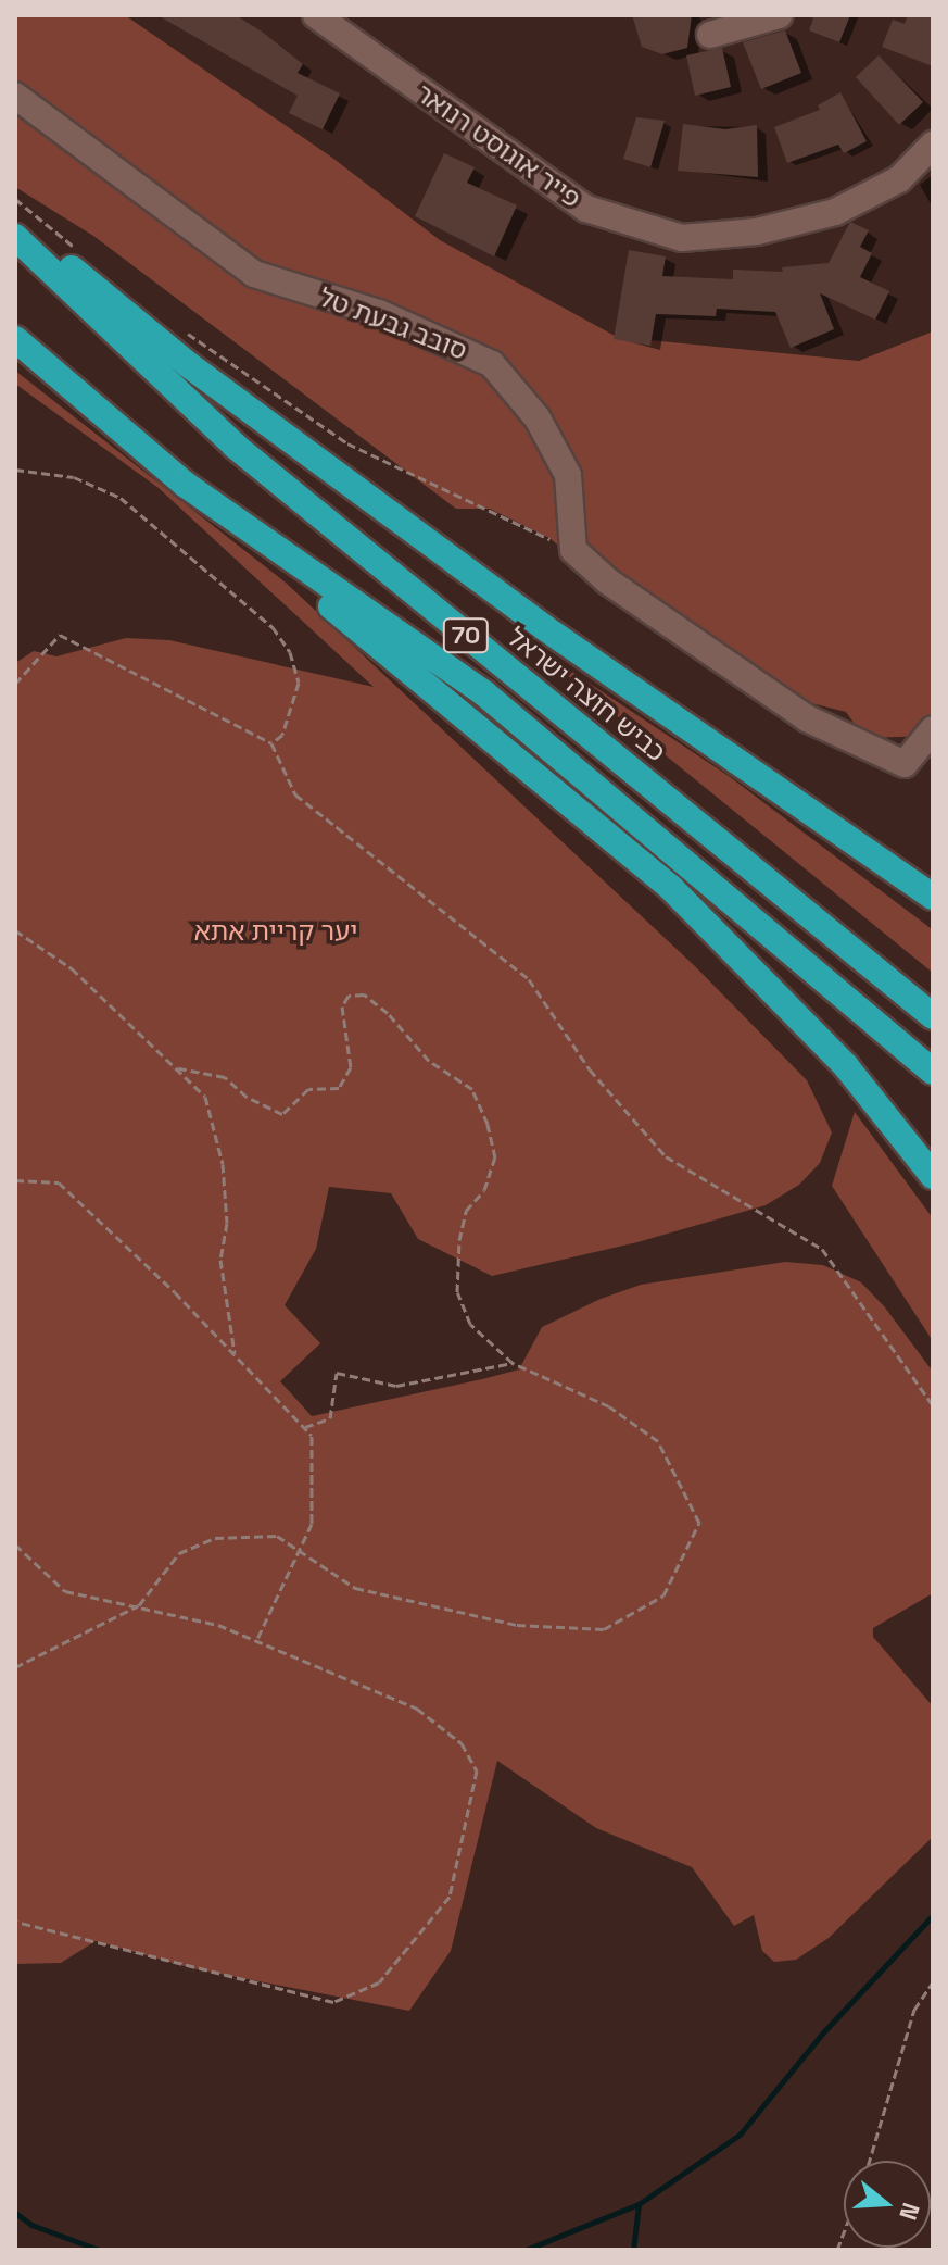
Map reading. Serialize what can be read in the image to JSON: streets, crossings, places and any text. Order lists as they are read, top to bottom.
{
  "streets": {
    "highway": ["70", "כביש חוצה ישראל"],
    "street": ["פייר אוגוסט רנואר", "סובב גבעת טל"]
  },
  "parks": ["יער קריית אתא"],
  "north": "right"
}
